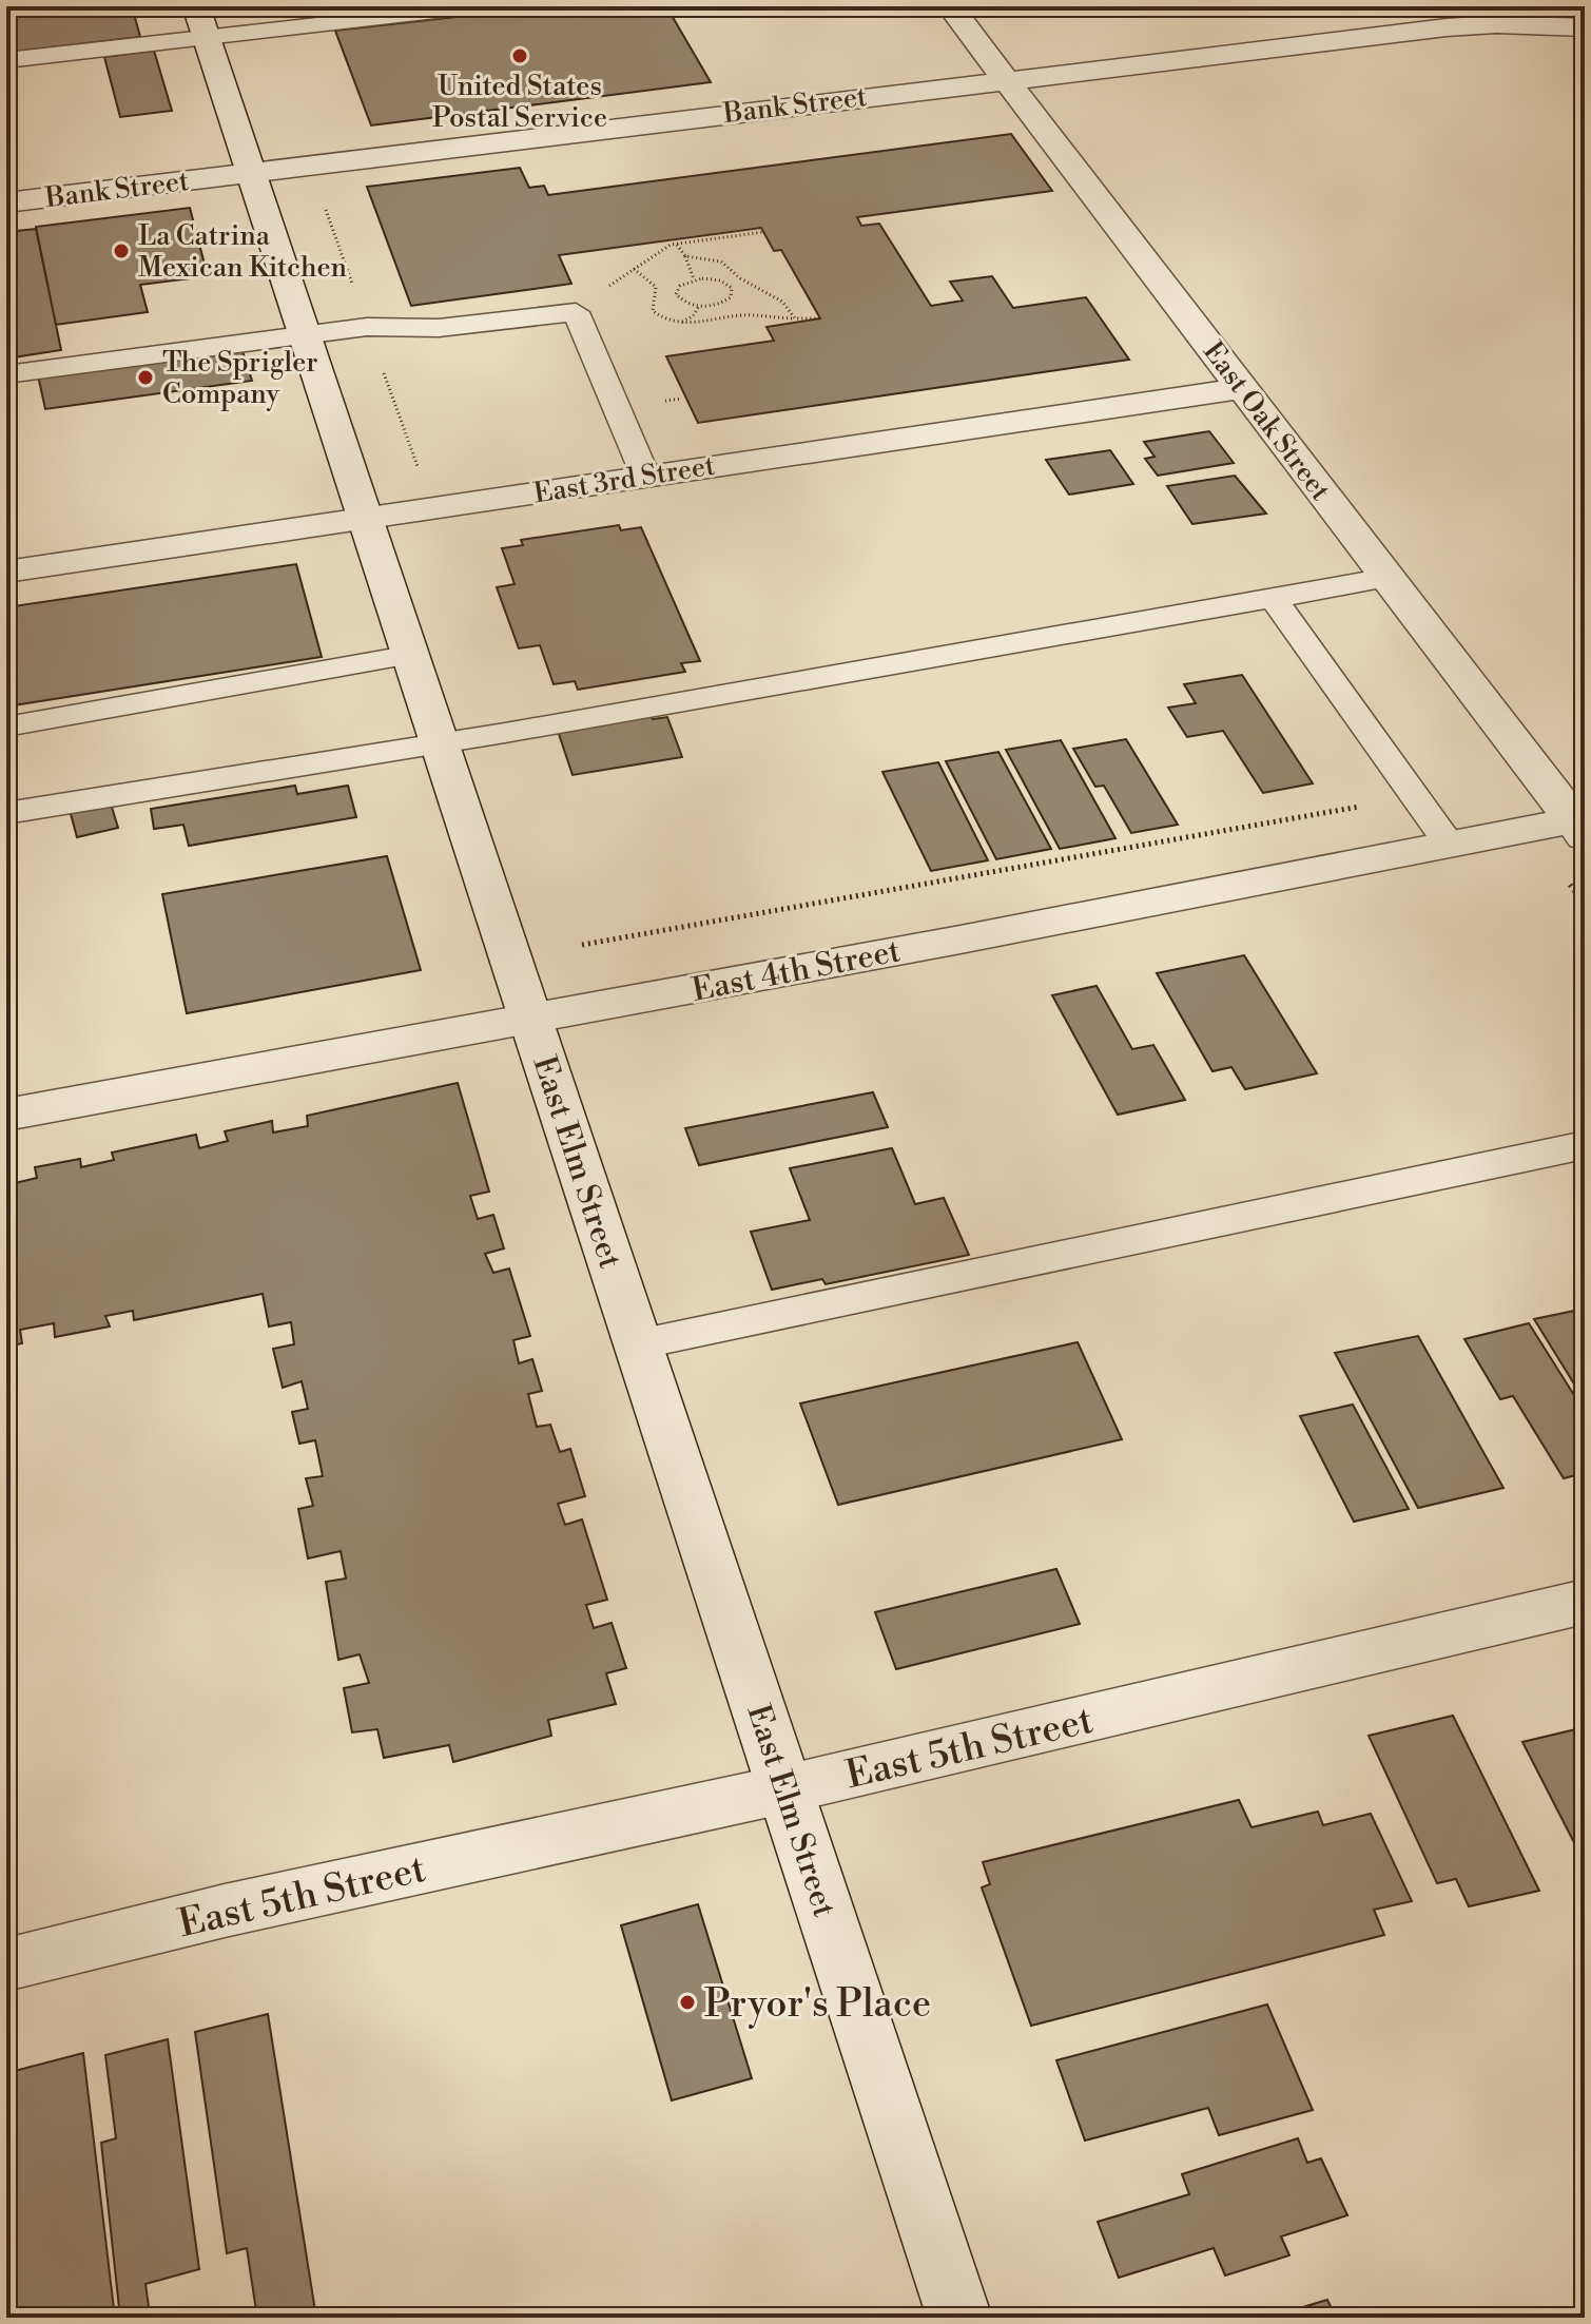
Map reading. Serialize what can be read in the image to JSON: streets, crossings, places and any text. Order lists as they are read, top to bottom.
{
  "streets": {
    "street": [
      "Bank Street",
      "East Oak Street",
      "East 3rd Street",
      "East 4th Street",
      "East Elm Street",
      "East 5th Street"
    ]
  },
  "crossings": [
    ["Bank Street", "East Oak Street"],
    ["Bank Street", "East Elm Street"],
    ["East Oak Street", "East 3rd Street"],
    ["East Oak Street", "East 4th Street"],
    ["East 3rd Street", "East Elm Street"],
    ["East 4th Street", "East Elm Street"],
    ["East Elm Street", "East 5th Street"]
  ],
  "places": [
    "United States Postal Service",
    "La Catrina Mexican Kitchen",
    "The Sprigler Company",
    "Pryor's Place"
  ]
}
